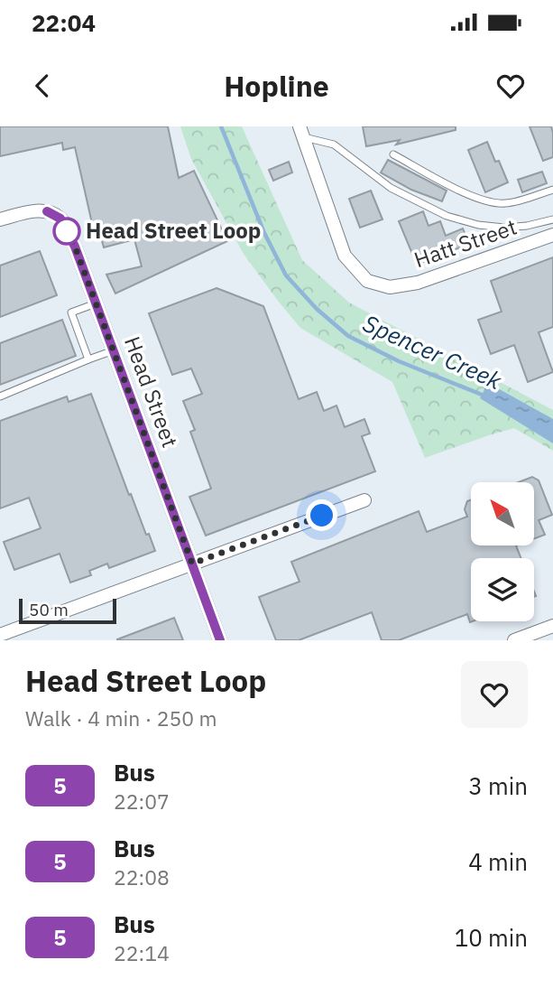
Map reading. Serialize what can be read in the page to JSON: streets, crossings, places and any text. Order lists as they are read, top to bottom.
{
  "streets": {
    "street": ["Hatt Street", "Head Street"]
  },
  "water": ["Spencer Creek"],
  "places": ["Head Street Loop"],
  "lines": ["bus line 5"],
  "scale_bar": "50 m",
  "north": "top left",
  "page": {
    "status": "22:04",
    "header": "Hopline",
    "scale": "50 m",
    "heading": ["Head Street Loop", "Walk · 4 min · 250 m"],
    "list": [
      {
        "mark": "5",
        "name": "Bus",
        "note": "22:07",
        "value": "3 min"
      },
      {
        "mark": "5",
        "name": "Bus",
        "note": "22:08",
        "value": "4 min"
      },
      {
        "mark": "5",
        "name": "Bus",
        "note": "22:14",
        "value": "10 min"
      }
    ]
  }
}
